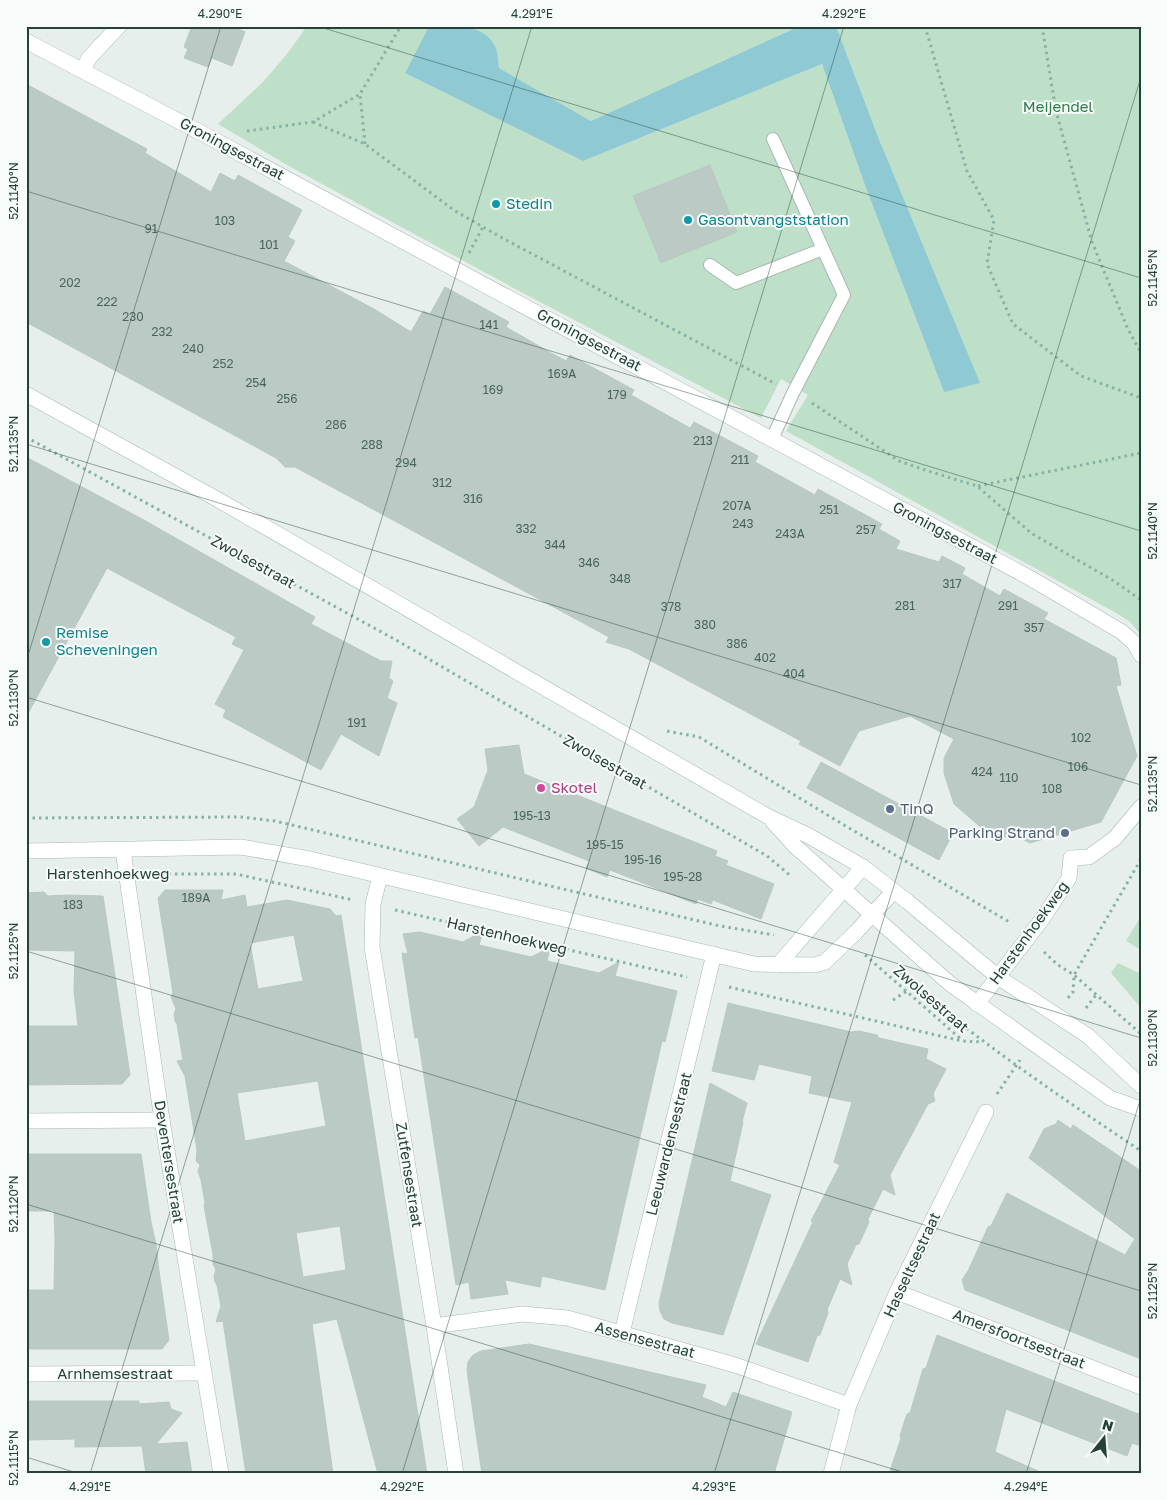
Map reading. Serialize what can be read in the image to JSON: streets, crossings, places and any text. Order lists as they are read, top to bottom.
{
  "streets": {
    "street": [
      "Groningsestraat",
      "Zwolsestraat",
      "Harstenhoekweg",
      "Leeuwardensestraat",
      "Deventersestraat",
      "Zutfensestraat",
      "Hasseltsestraat",
      "Amersfoortsestraat",
      "Assensestraat",
      "Arnhemsestraat"
    ]
  },
  "crossings": [
    ["Zwolsestraat", "Harstenhoekweg"],
    ["Harstenhoekweg", "Leeuwardensestraat"],
    ["Harstenhoekweg", "Deventersestraat"],
    ["Harstenhoekweg", "Zutfensestraat"],
    ["Leeuwardensestraat", "Assensestraat"],
    ["Deventersestraat", "Arnhemsestraat"],
    ["Zutfensestraat", "Assensestraat"],
    ["Hasseltsestraat", "Amersfoortsestraat"],
    ["Hasseltsestraat", "Assensestraat"]
  ],
  "parks": ["Meijendel"],
  "places": [
    "Stedin",
    "Gasontvangststation",
    "Remise Scheveningen",
    "Skotel",
    "TinQ",
    "Parking Strand"
  ],
  "house_numbers": [
    "103",
    "91",
    "101",
    "202",
    "222",
    "230",
    "141",
    "232",
    "240",
    "252",
    "169A",
    "254",
    "169",
    "179",
    "256",
    "286",
    "213",
    "288",
    "211",
    "294",
    "312",
    "316",
    "207A",
    "251",
    "243",
    "332",
    "257",
    "243A",
    "344",
    "346",
    "348",
    "317",
    "281",
    "291",
    "378",
    "380",
    "357",
    "386",
    "402",
    "404",
    "191",
    "102",
    "106",
    "424",
    "110",
    "108",
    "195-13",
    "195-15",
    "195-16",
    "195-28",
    "189A",
    "183"
  ],
  "north": "top",
  "coordinates": [
    "4.290°E",
    "4.291°E",
    "4.292°E",
    "52.1140°N",
    "52.1145°N",
    "52.1135°N",
    "52.1130°N",
    "52.1125°N",
    "52.1120°N",
    "52.1115°N",
    "4.293°E",
    "4.294°E"
  ]
}
